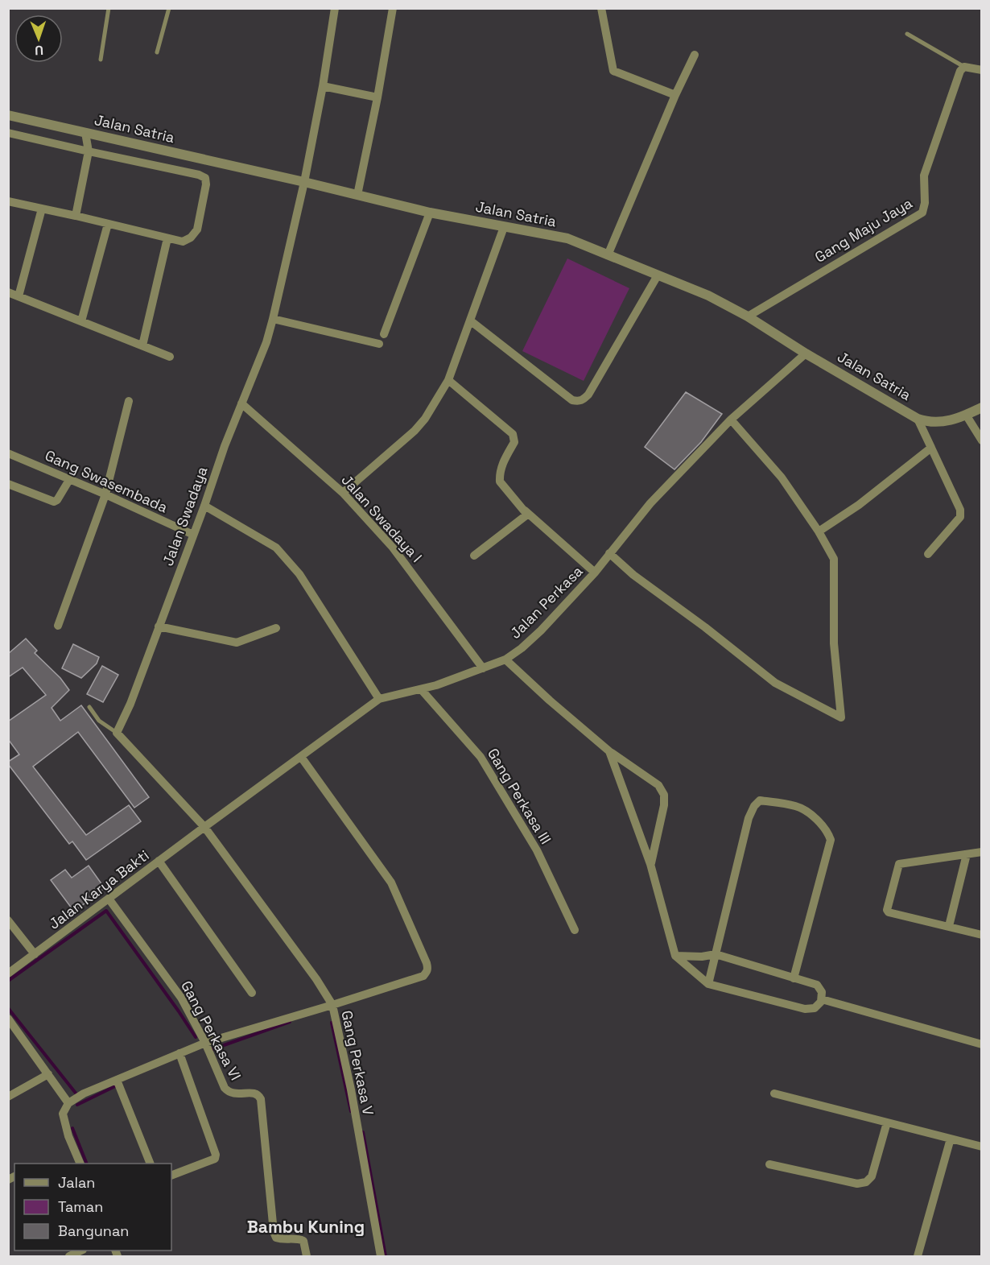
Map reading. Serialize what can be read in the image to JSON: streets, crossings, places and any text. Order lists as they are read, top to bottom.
{
  "streets": {
    "street": [
      "Jalan Satria",
      "Gang Maju Jaya",
      "Gang Swasembada",
      "Jalan Swadaya",
      "Jalan Swadaya I",
      "Jalan Perkasa",
      "Gang Perkasa III",
      "Jalan Karya Bakti",
      "Gang Perkasa VI",
      "Gang Perkasa V"
    ]
  },
  "crossings": [
    ["Jalan Satria", "Gang Maju Jaya"],
    ["Jalan Satria", "Jalan Swadaya"],
    ["Jalan Satria", "Jalan Perkasa"],
    ["Gang Swasembada", "Jalan Swadaya"],
    ["Jalan Swadaya", "Jalan Swadaya I"],
    ["Jalan Swadaya I", "Jalan Perkasa"],
    ["Jalan Perkasa", "Gang Perkasa III"],
    ["Jalan Perkasa", "Jalan Karya Bakti"],
    ["Jalan Perkasa", "Gang Perkasa V"],
    ["Jalan Karya Bakti", "Gang Perkasa VI"],
    ["Jalan Karya Bakti", "Gang Perkasa V"]
  ],
  "districts": ["Bambu Kuning"],
  "legend": ["Jalan", "Taman", "Bangunan"],
  "north": "bottom"
}
